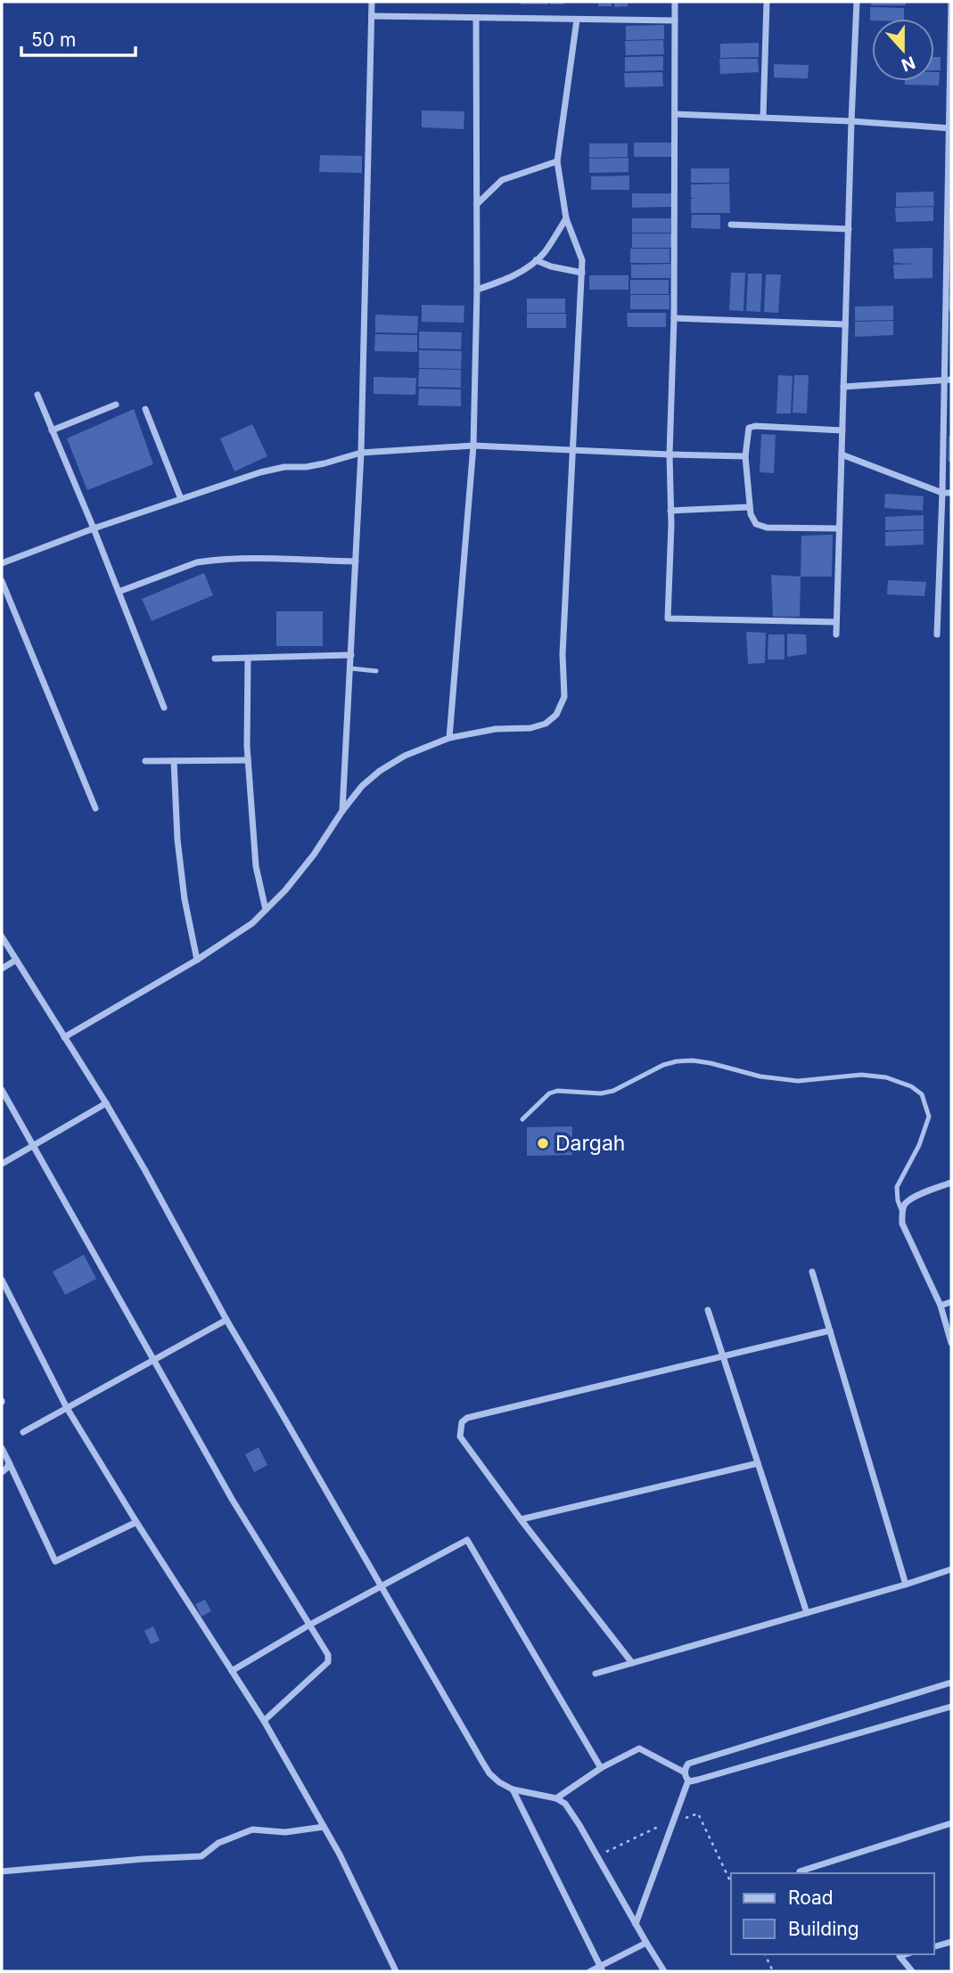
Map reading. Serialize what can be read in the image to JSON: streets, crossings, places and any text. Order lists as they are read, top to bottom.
{
  "places": ["Dargah"],
  "legend": ["Road", "Building"],
  "scale_bar": "50 m",
  "north": "bottom"
}
